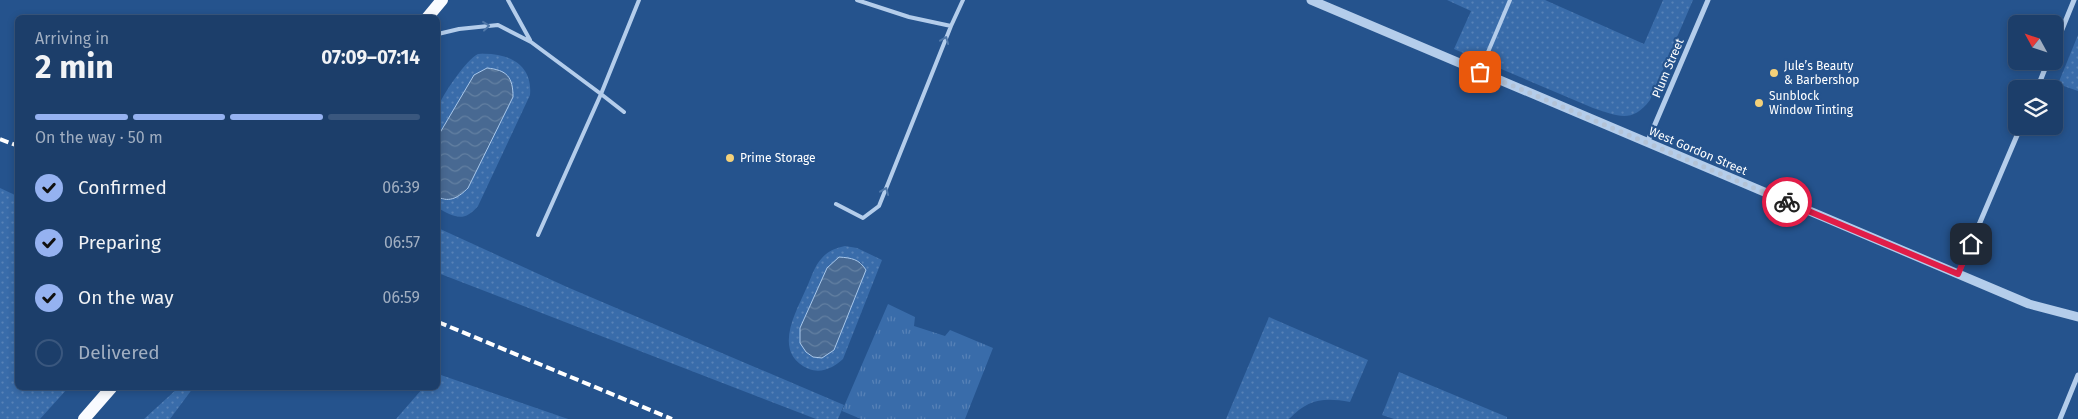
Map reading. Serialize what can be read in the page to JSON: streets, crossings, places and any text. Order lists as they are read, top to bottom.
{
  "streets": {
    "street": ["Plum Street", "West Gordon Street"]
  },
  "crossings": [
    ["Plum Street", "West Gordon Street"]
  ],
  "places": ["Jule’s Beauty & Barbershop", "Sunblock Window Tinting", "Prime Storage"],
  "north": "top left",
  "page": {
    "heading": ["2 min", "Arriving in", "07:09–07:14"],
    "bar": "On the way · 50 m",
    "list": [
      ["Confirmed", "06:39"],
      ["Preparing", "06:57"],
      ["On the way", "06:59"],
      "Delivered"
    ]
  }
}
